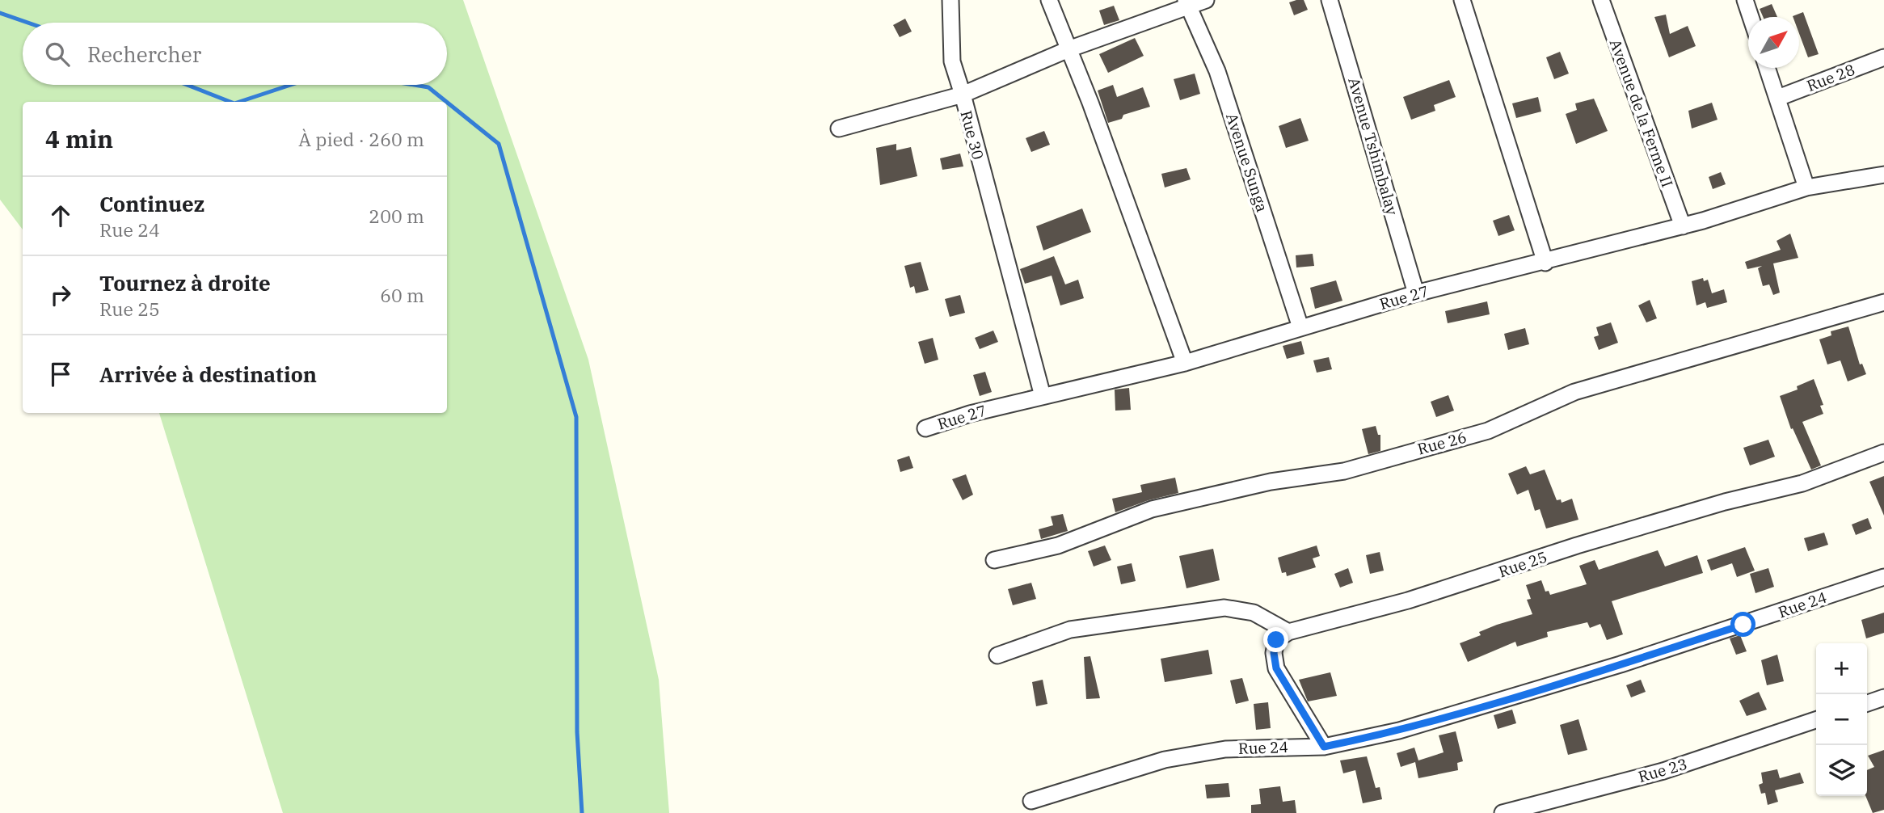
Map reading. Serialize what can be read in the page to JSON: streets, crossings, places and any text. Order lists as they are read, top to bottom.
{
  "streets": {
    "street": [
      "Rue 28",
      "Avenue de la Ferme II",
      "Rue 30",
      "Avenue Tshimbalay",
      "Avenue Sunga",
      "Rue 27",
      "Rue 26",
      "Rue 25",
      "Rue 24",
      "Rue 23"
    ]
  },
  "crossings": [
    ["Avenue de la Ferme II", "Rue 27"],
    ["Rue 30", "Avenue Sunga"],
    ["Rue 30", "Rue 27"],
    ["Avenue Tshimbalay", "Rue 27"],
    ["Avenue Sunga", "Rue 27"]
  ],
  "north": "top right",
  "page": {
    "search": "Rechercher",
    "heading": ["4 min", "À pied · 260 m"],
    "list": [
      ["Continuez", "Rue 24", "200 m"],
      ["Tournez à droite", "Rue 25", "60 m"],
      "Arrivée à destination"
    ],
    "map_buttons": ["+", "−"]
  }
}
